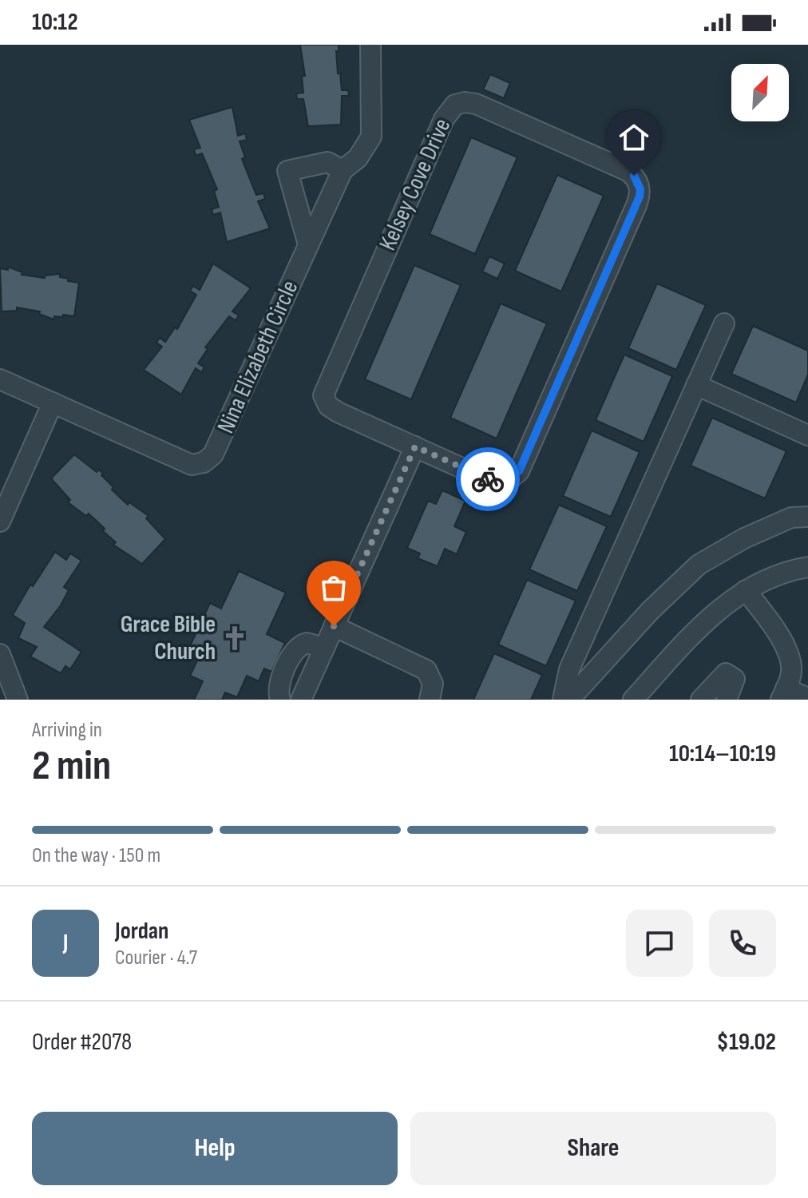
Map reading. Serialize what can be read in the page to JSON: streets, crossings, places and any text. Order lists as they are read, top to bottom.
{
  "streets": {
    "street": ["Kelsey Cove Drive", "Nina Elizabeth Circle"]
  },
  "places": {
    "church": ["Grace Bible Church"]
  },
  "north": "top right",
  "page": {
    "status": "10:12",
    "heading": ["2 min", "Arriving in", "10:14–10:19"],
    "panel": [
      "Jordan",
      "Courier · 4.7",
      "Order #2078",
      "$19.02"
    ],
    "bar": "On the way · 150 m",
    "round": "J",
    "buttons": ["Help", "Share"]
  }
}
